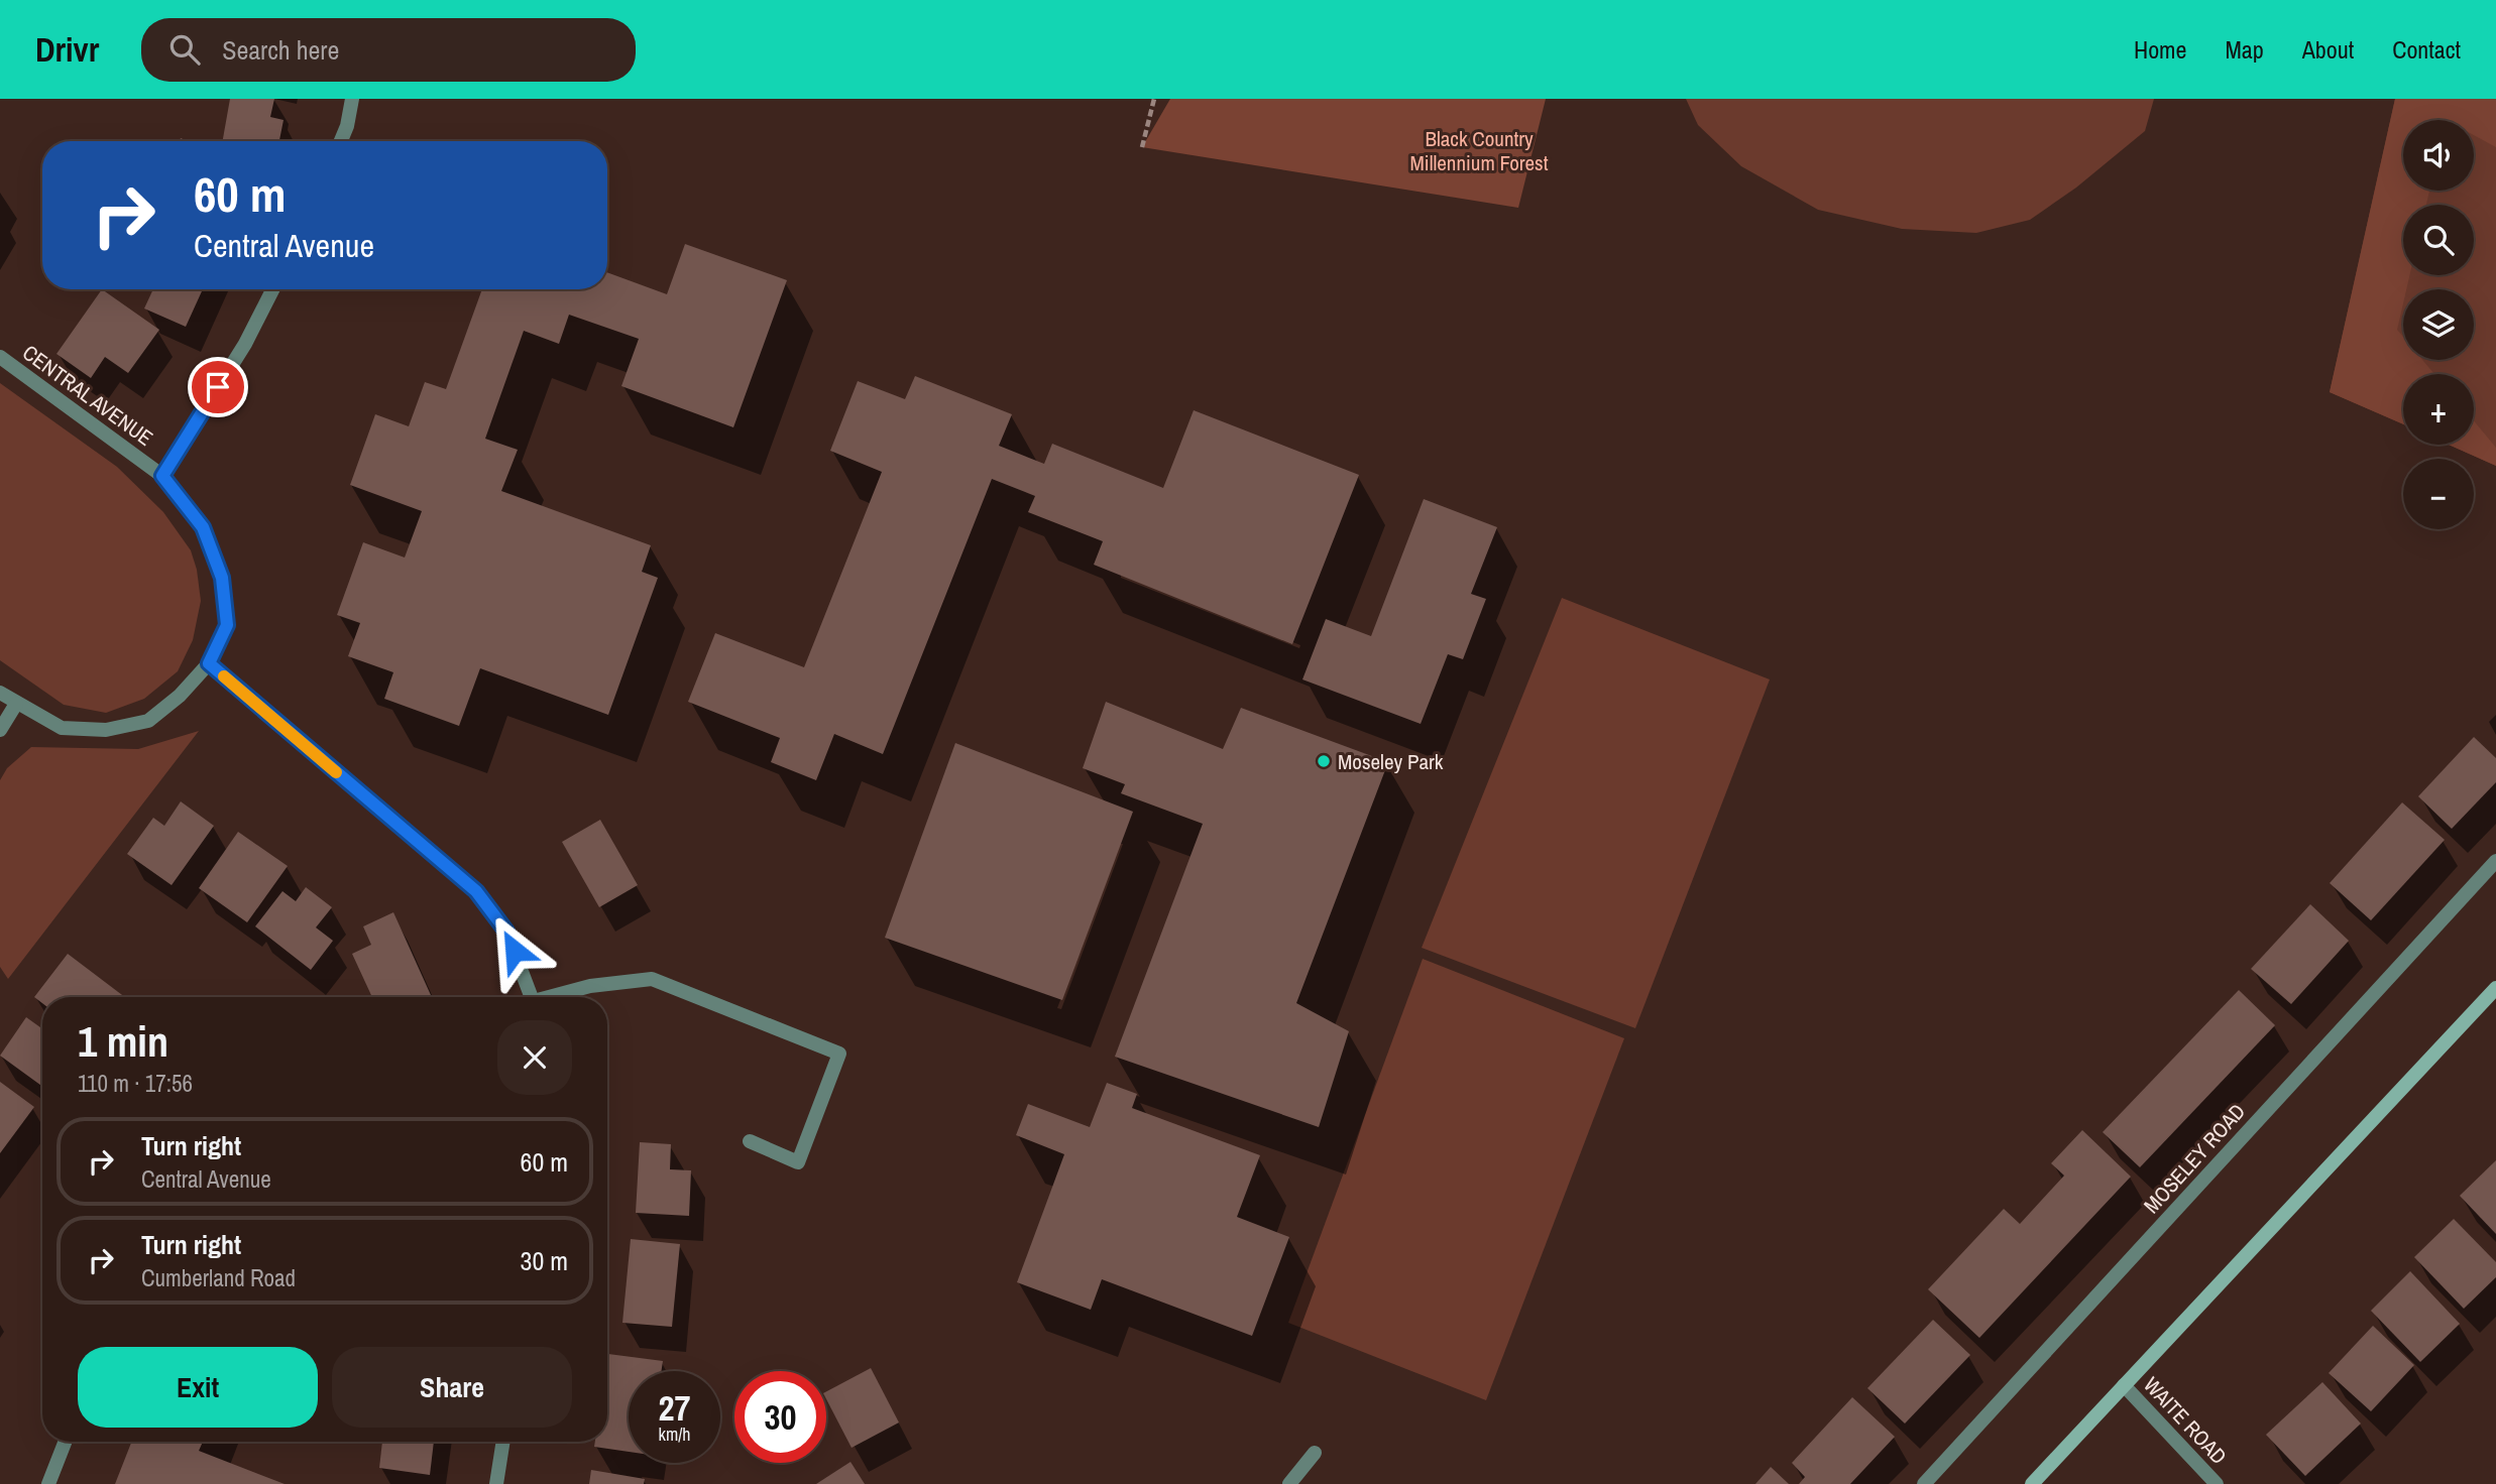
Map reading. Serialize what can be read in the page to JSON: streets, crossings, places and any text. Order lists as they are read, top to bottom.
{
  "streets": {
    "street": ["CENTRAL AVENUE", "MOSELEY ROAD", "WAITE ROAD"]
  },
  "parks": ["Black Country Millennium Forest"],
  "places": ["Moseley Park"],
  "page": {
    "header": "Drivr",
    "search": "Search here",
    "nav": [
      "Home",
      "Map",
      "About",
      "Contact"
    ],
    "map_buttons": ["+", "−"],
    "turn": ["60 m", "Central Avenue"],
    "heading": ["1 min", "110 m · 17:56"],
    "list": [
      {
        "name": "Turn right",
        "note": "Central Avenue",
        "value": "60 m"
      },
      {
        "name": "Turn right",
        "note": "Cumberland Road",
        "value": "30 m"
      }
    ],
    "buttons": ["Exit", "Share"],
    "speed": "27 km/h",
    "limit": "30"
  }
}
